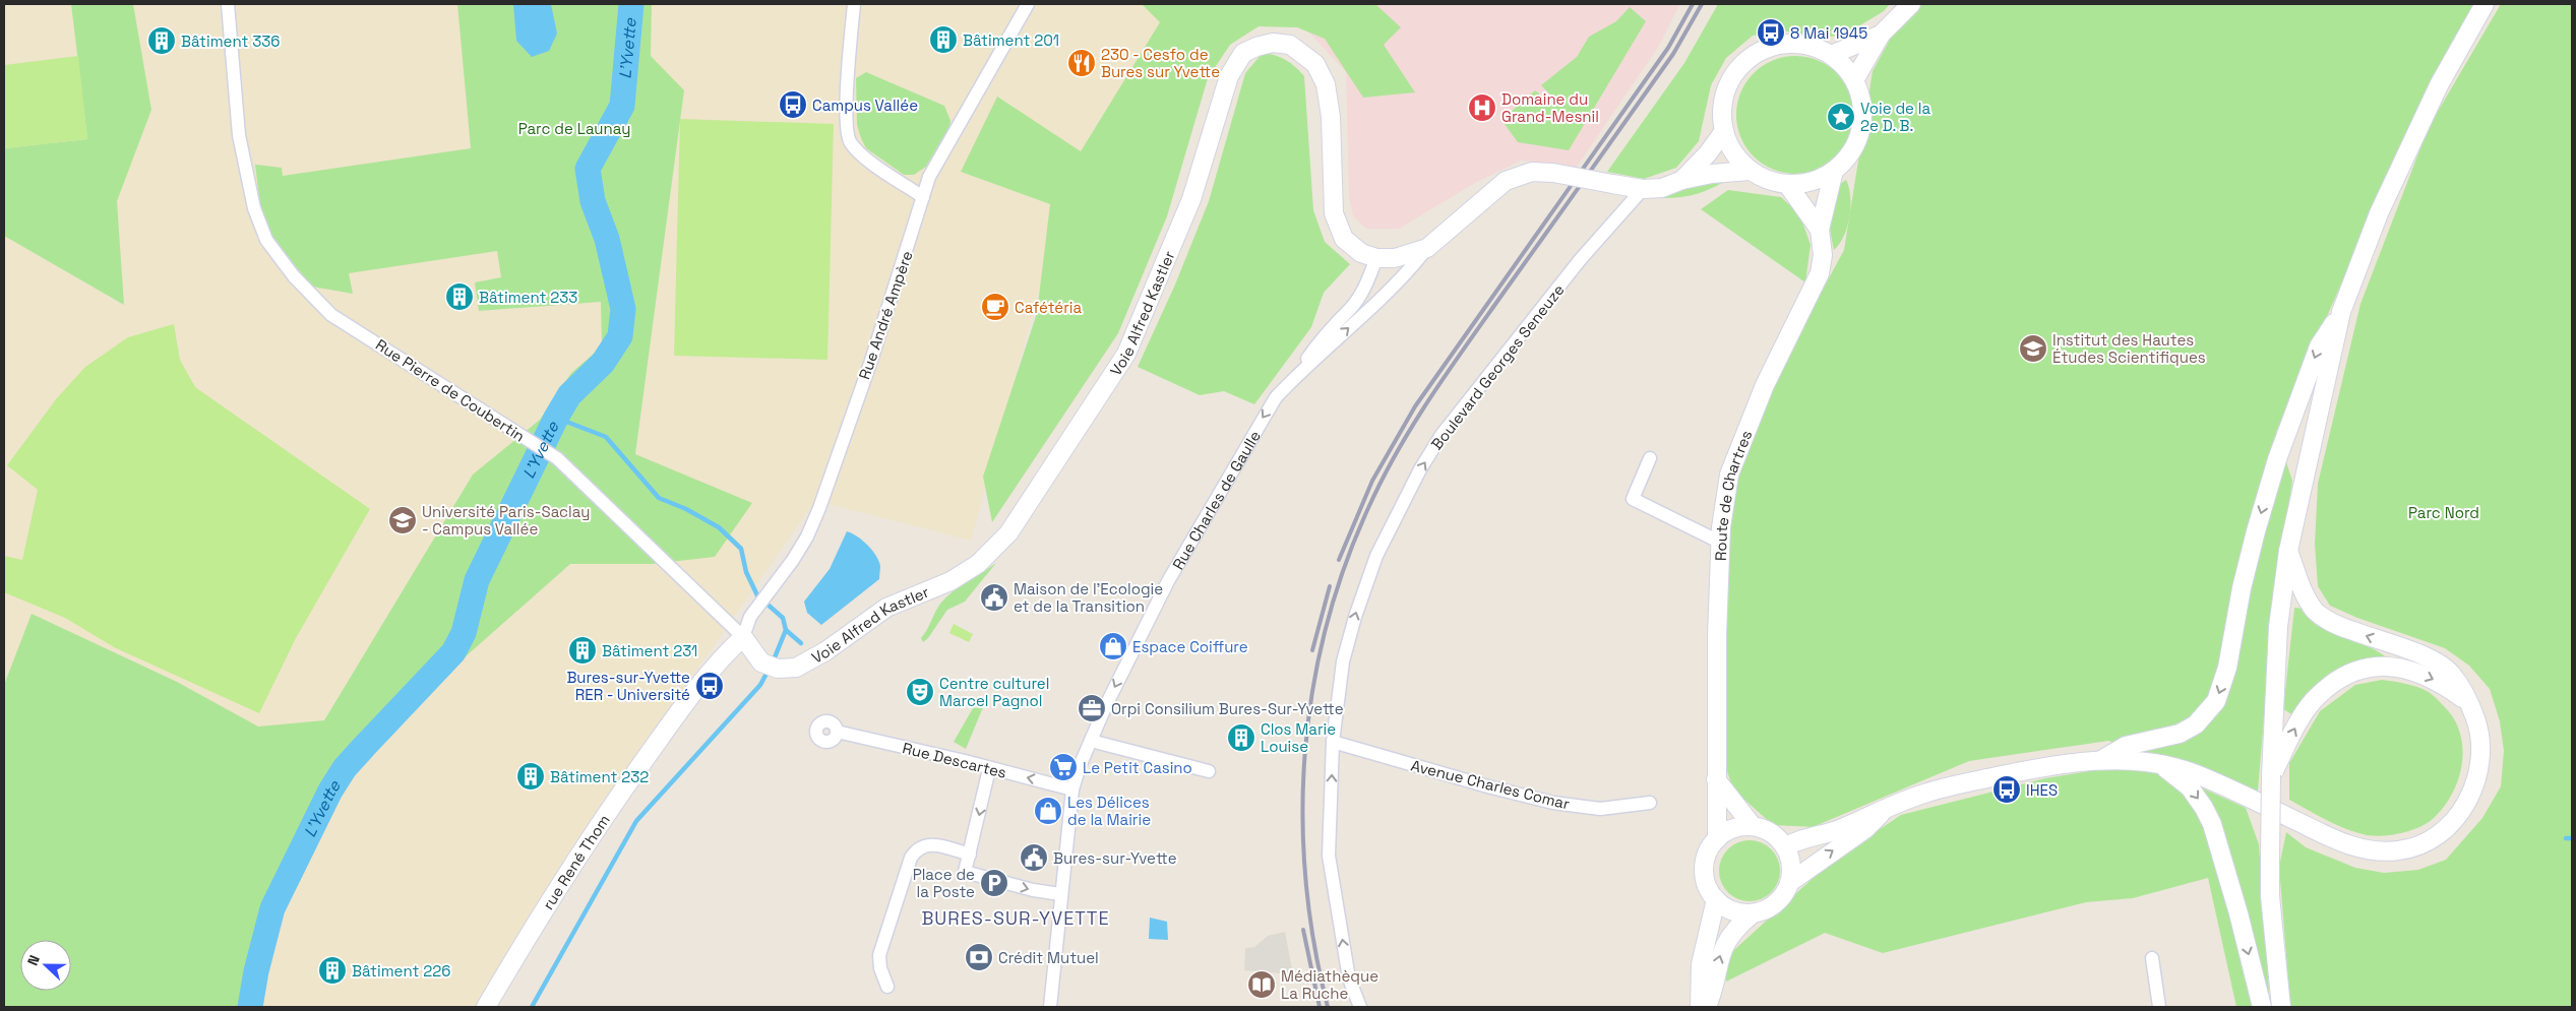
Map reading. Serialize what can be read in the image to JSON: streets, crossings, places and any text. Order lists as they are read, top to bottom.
{
  "streets": {
    "main road": [
      "Voie Alfred Kastler",
      "Route de Chartres",
      "Rue Charles de Gaulle",
      "rue René Thom"
    ],
    "street": [
      "Rue André Ampère",
      "Boulevard Georges Seneuze",
      "Rue Pierre de Coubertin",
      "Rue Descartes",
      "Avenue Charles Comar"
    ]
  },
  "crossings": [
    ["Voie Alfred Kastler", "Rue André Ampère"],
    ["Voie Alfred Kastler", "Rue Pierre de Coubertin"],
    ["Voie Alfred Kastler", "Rue Charles de Gaulle"],
    ["Voie Alfred Kastler", "rue René Thom"],
    ["Rue André Ampère", "Rue Pierre de Coubertin"],
    ["Rue André Ampère", "rue René Thom"],
    ["Boulevard Georges Seneuze", "Rue Charles de Gaulle"],
    ["Boulevard Georges Seneuze", "Avenue Charles Comar"],
    ["Rue Pierre de Coubertin", "rue René Thom"],
    ["Route de Chartres", "Rue Charles de Gaulle"],
    ["Rue Charles de Gaulle", "Rue Descartes"]
  ],
  "one_way": ["Boulevard Georges Seneuze", "Rue Descartes"],
  "districts": ["BURES-SUR-YVETTE"],
  "water": ["L'Yvette"],
  "parks": ["Parc de Launay", "Parc Nord"],
  "places": {
    "bus stop": [
      "8 Mai 1945",
      "Campus Vallée",
      "Bures-sur-Yvette RER - Université",
      "IHES"
    ],
    "building": [
      "Bâtiment 201",
      "Bâtiment 336",
      "Bâtiment 233",
      "Bâtiment 231",
      "Clos Marie Louise",
      "Bâtiment 232",
      "Bâtiment 226"
    ],
    "restaurant": ["230 - Cesfo de Bures sur Yvette"],
    "hospital": ["Domaine du Grand-Mesnil"],
    "place": ["Voie de la 2e D. B."],
    "cafe": ["Cafétéria"],
    "school or university": ["Institut des Hautes Études Scientifiques", "Université Paris-Saclay - Campus Vallée"],
    "public building": ["Maison de l'Ecologie et de la Transition", "Bures-sur-Yvette"],
    "shop": ["Espace Coiffure", "Les Délices de la Mairie"],
    "theatre": ["Centre culturel Marcel Pagnol"],
    "office": ["Orpi Consilium Bures-Sur-Yvette"],
    "supermarket": ["Le Petit Casino"],
    "parking": ["Place de la Poste"],
    "bank": ["Crédit Mutuel"],
    "library": ["Médiathèque La Ruche"]
  },
  "north": "left"
}
